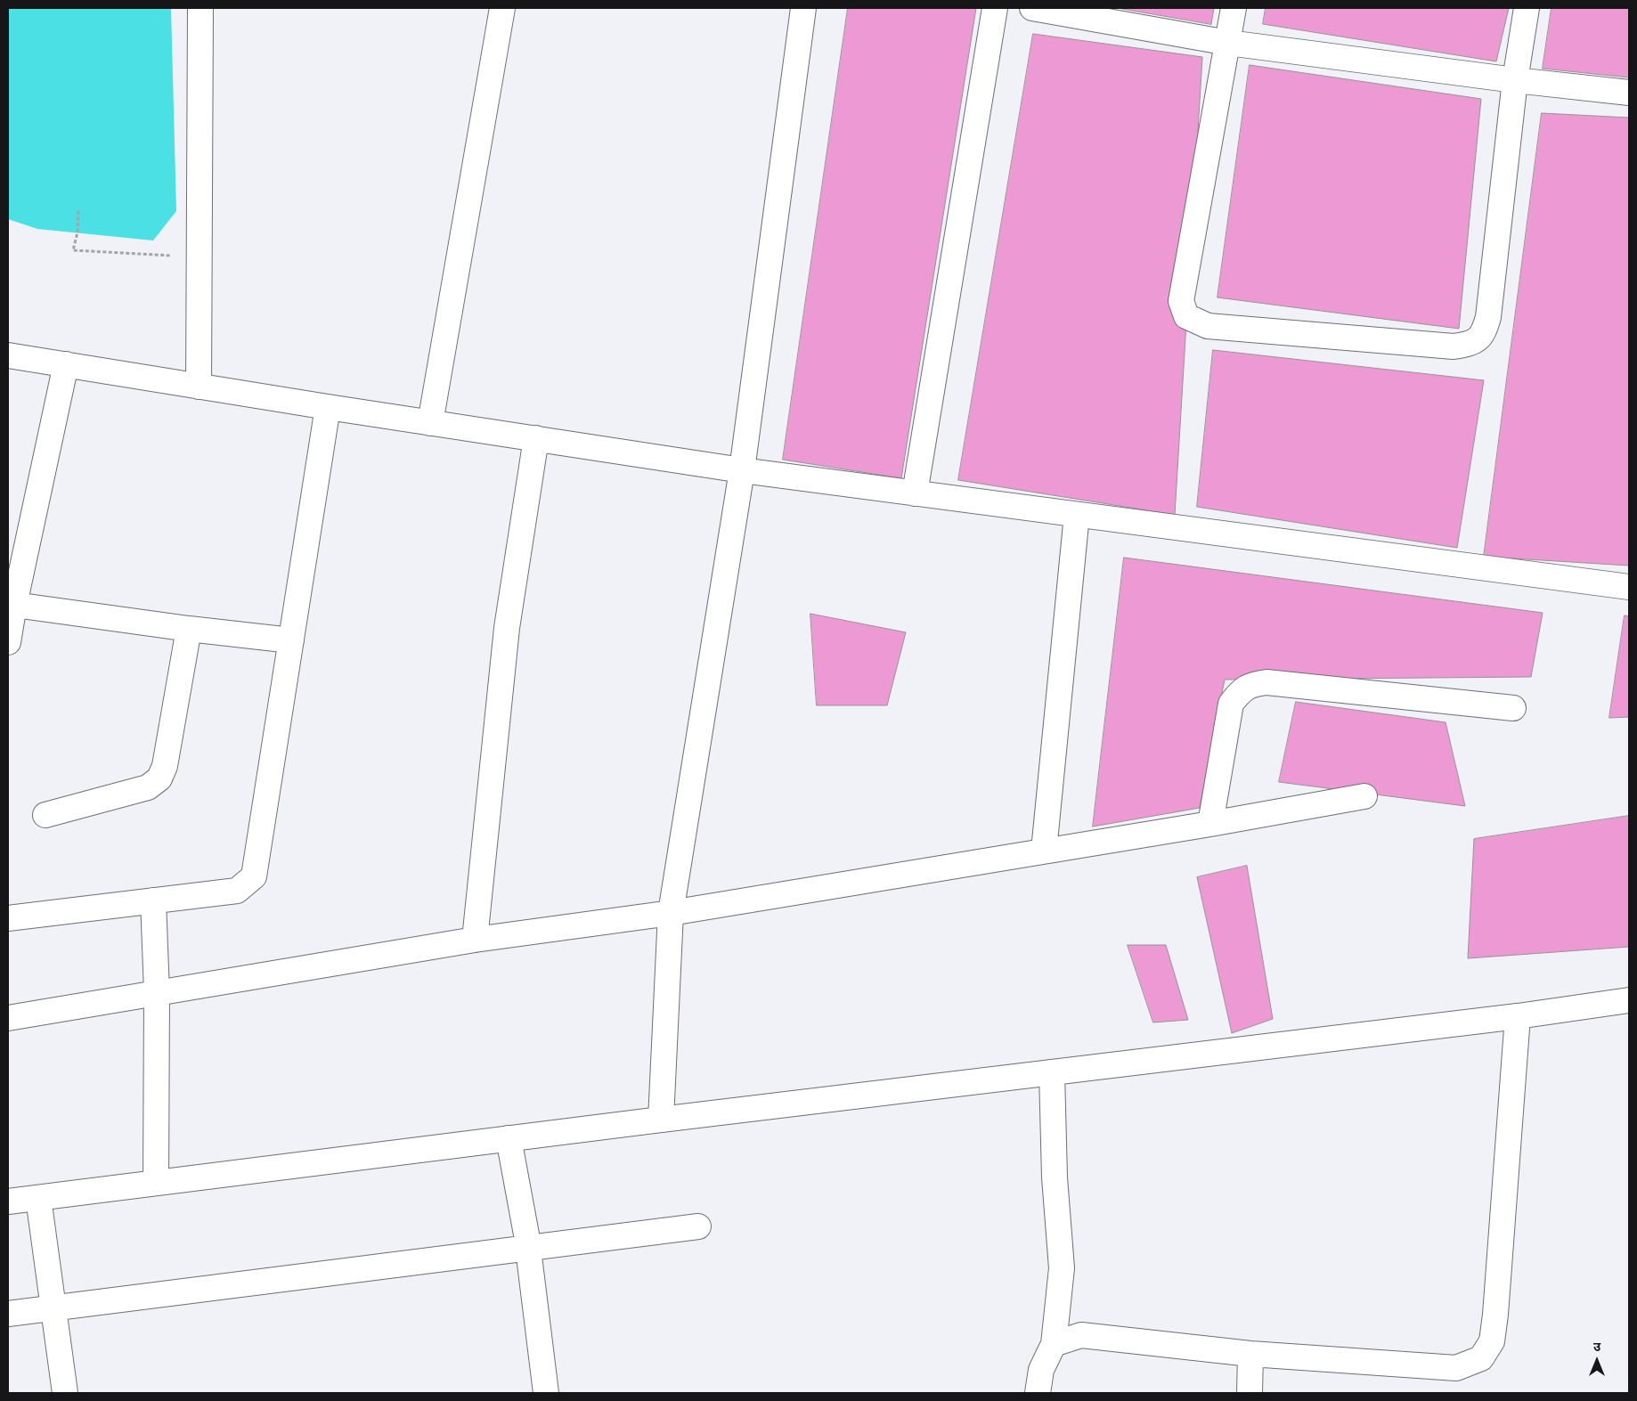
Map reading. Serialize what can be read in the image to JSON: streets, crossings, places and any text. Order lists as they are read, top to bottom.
{
  "north": "top"
}
